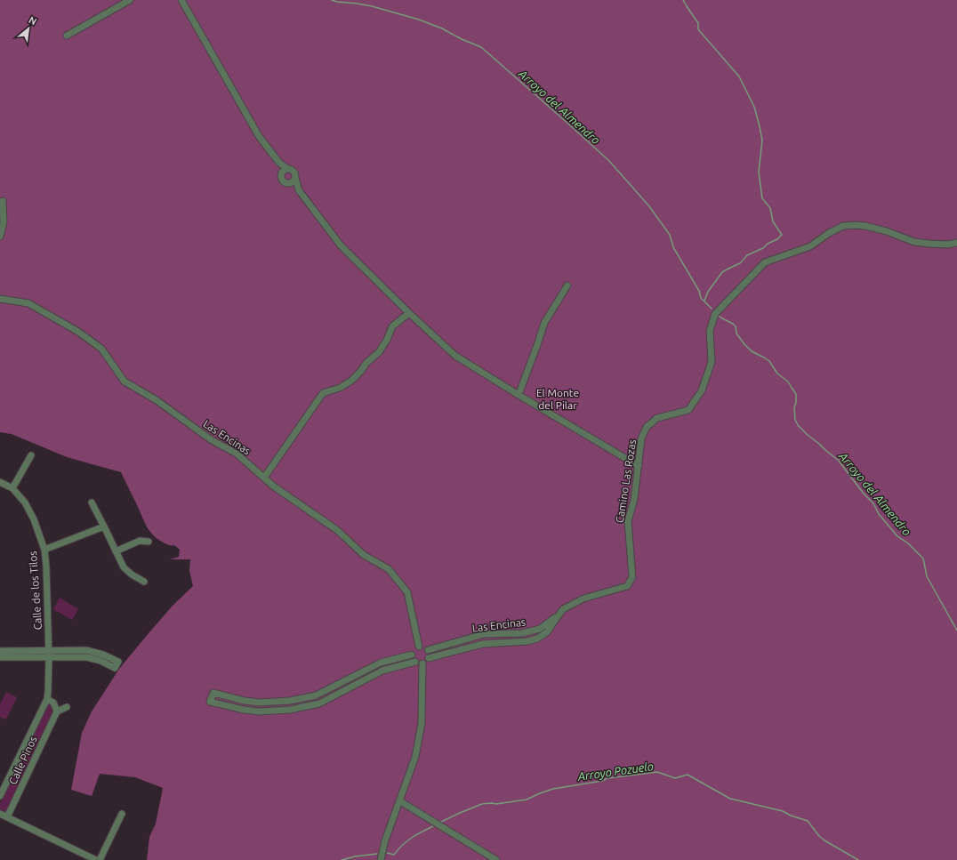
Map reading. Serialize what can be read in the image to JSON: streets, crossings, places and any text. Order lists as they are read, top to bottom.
{
  "streets": {
    "street": [
      "Las Encinas",
      "Camino Las Rozas",
      "Calle de los Tilos",
      "Calle Pinos"
    ]
  },
  "crossings": [
    ["Las Encinas", "Camino Las Rozas"]
  ],
  "water": ["Arroyo del Almendro", "Arroyo Pozuelo"],
  "parks": ["El Monte del Pilar"],
  "north": "top right"
}
